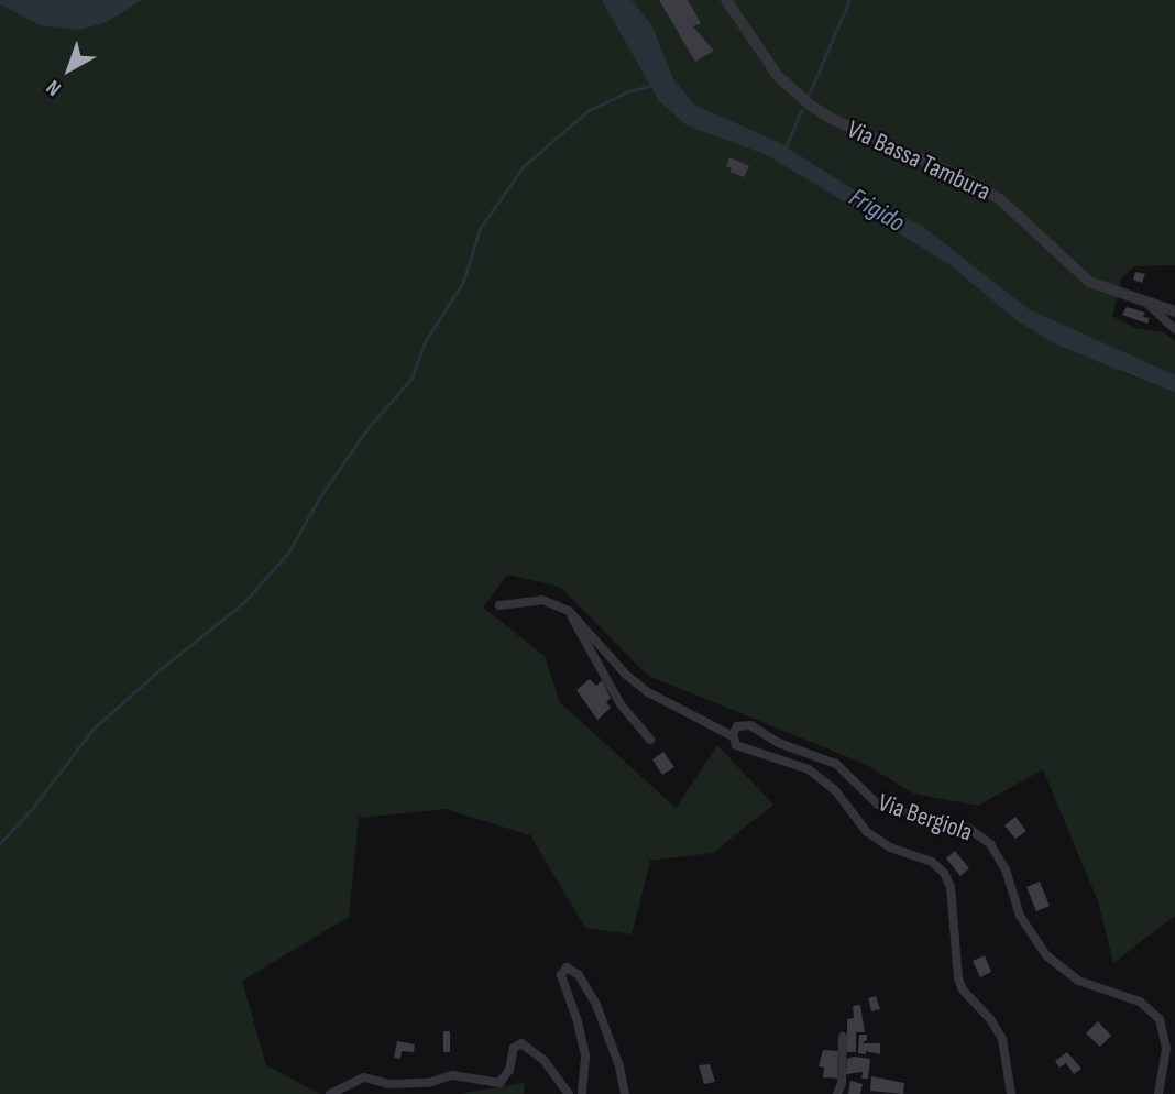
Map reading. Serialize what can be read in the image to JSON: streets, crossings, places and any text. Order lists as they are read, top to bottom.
{
  "streets": {
    "street": ["Via Bassa Tambura", "Via Bergiola"]
  },
  "water": ["Frigido"],
  "north": "bottom left"
}
